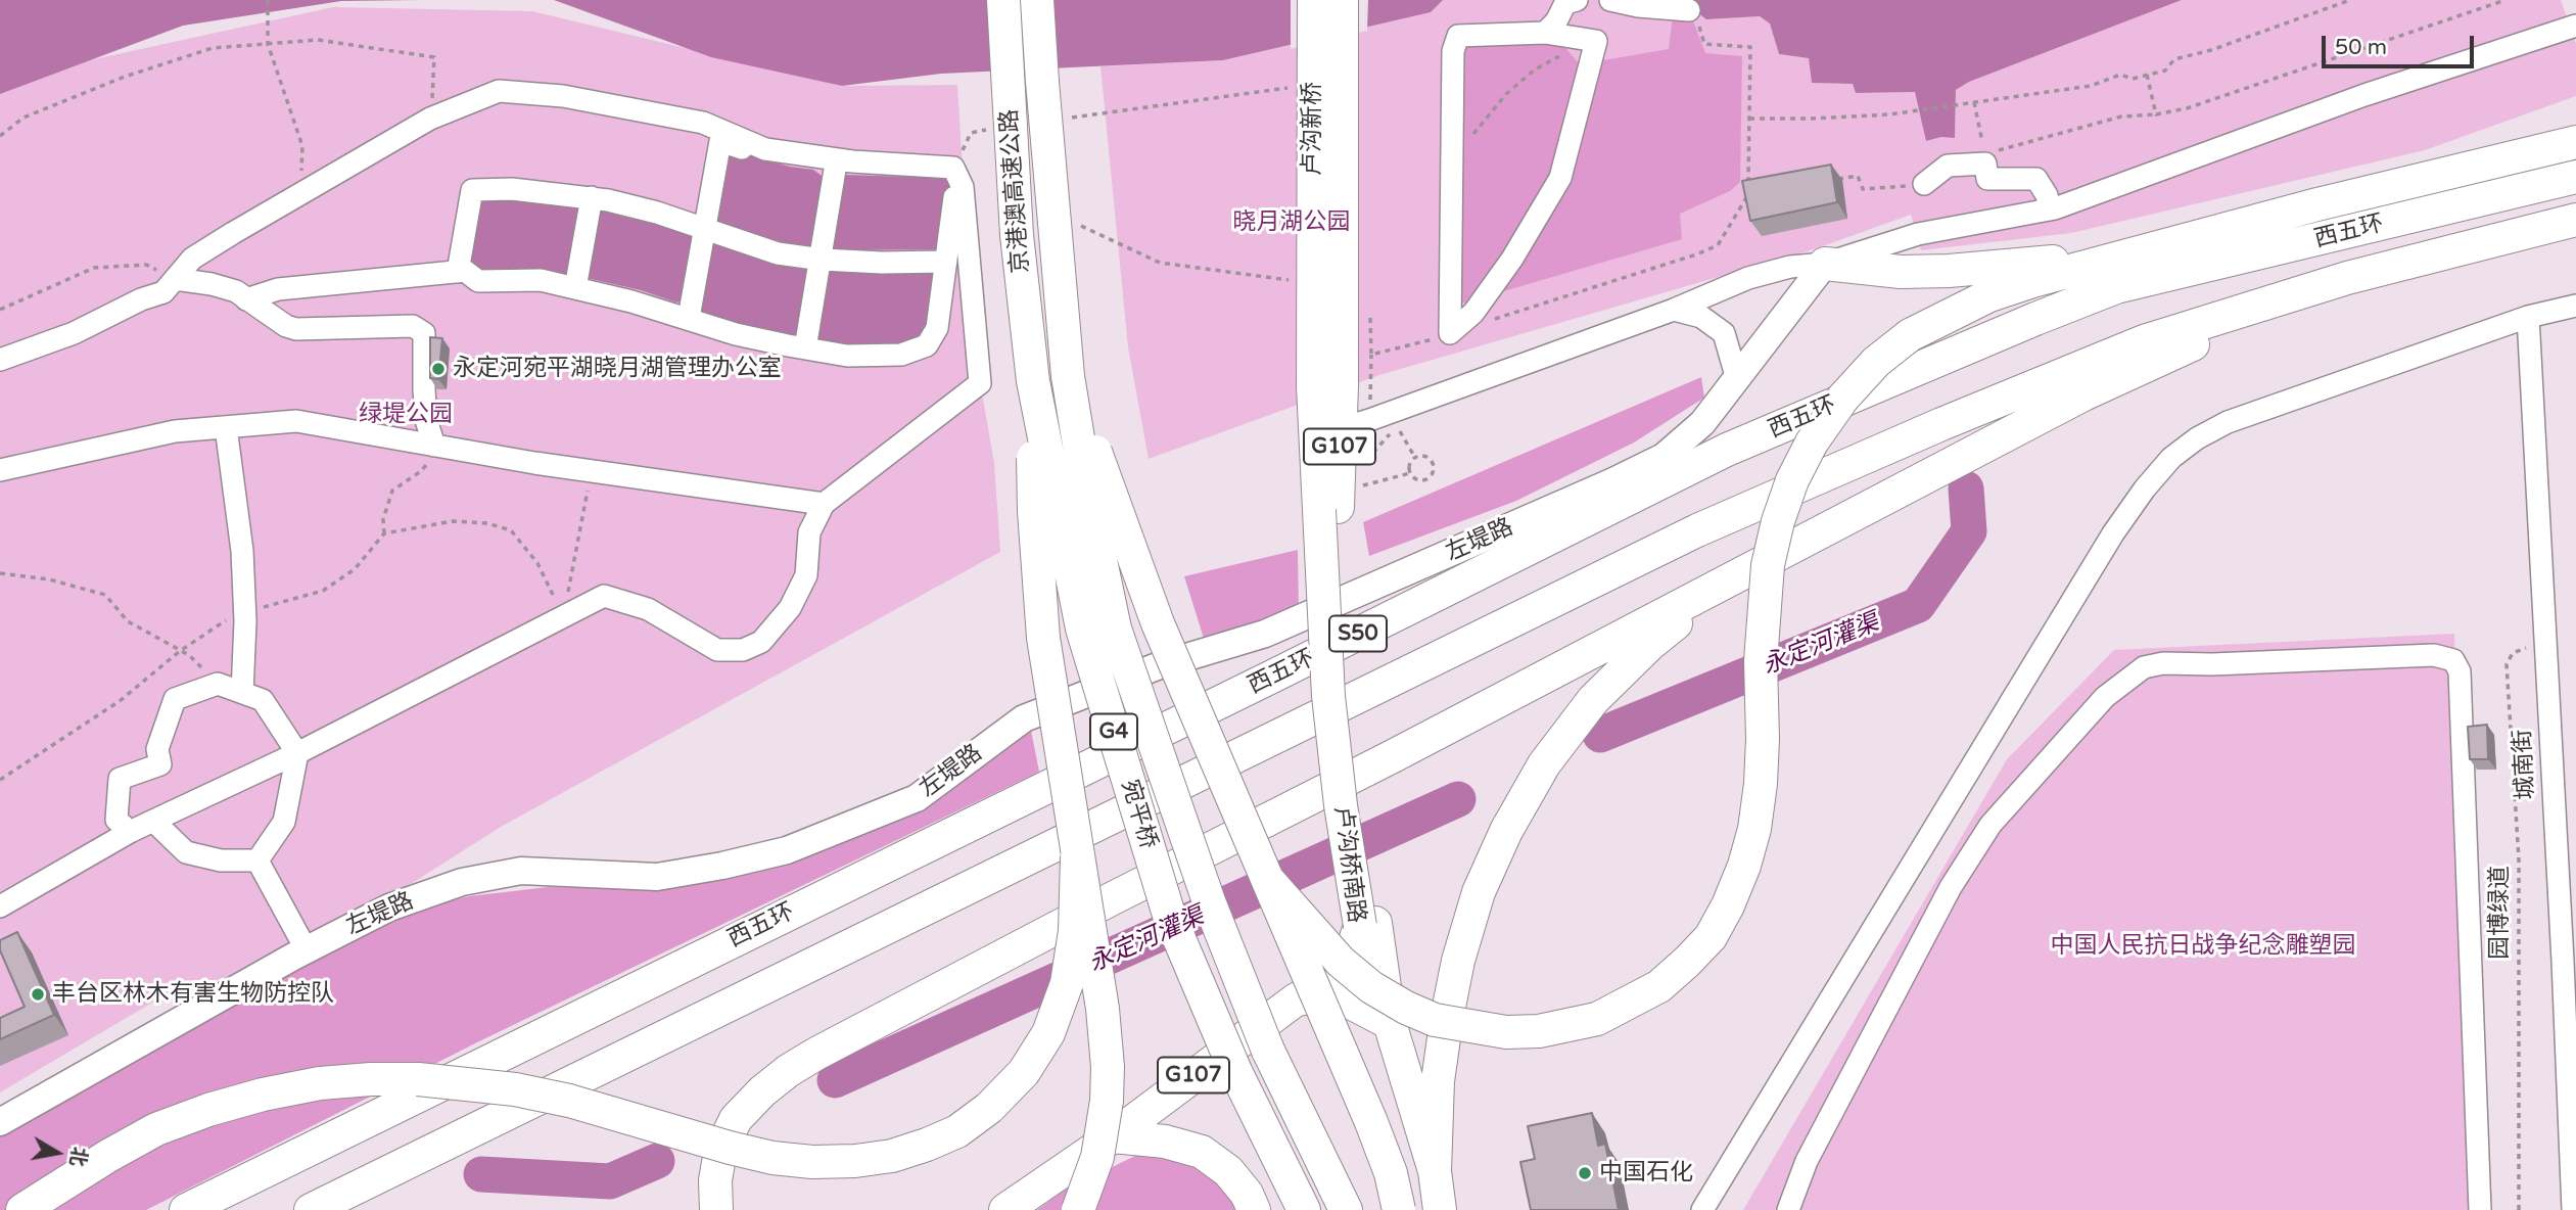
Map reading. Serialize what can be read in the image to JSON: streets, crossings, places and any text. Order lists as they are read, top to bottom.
{
  "streets": {
    "highway": [
      "卢沟新桥",
      "京港澳高速公路",
      "西五环",
      "G107",
      "S50",
      "G4",
      "宛平桥",
      "卢沟桥南路"
    ],
    "main road": ["左堤路"],
    "street": ["城南街"],
    "path": ["园博绿道"]
  },
  "crossings": [
    ["卢沟新桥", "卢沟桥南路"],
    ["京港澳高速公路", "宛平桥"],
    ["城南街", "园博绿道"]
  ],
  "water": ["永定河灌渠"],
  "parks": ["晓月湖公园", "绿堤公园", "中国人民抗日战争纪念雕塑园"],
  "places": ["永定河宛平湖晓月湖管理办公室", "丰台区林木有害生物防控队", "中国石化"],
  "scale_bar": "50 m",
  "north": "right"
}
